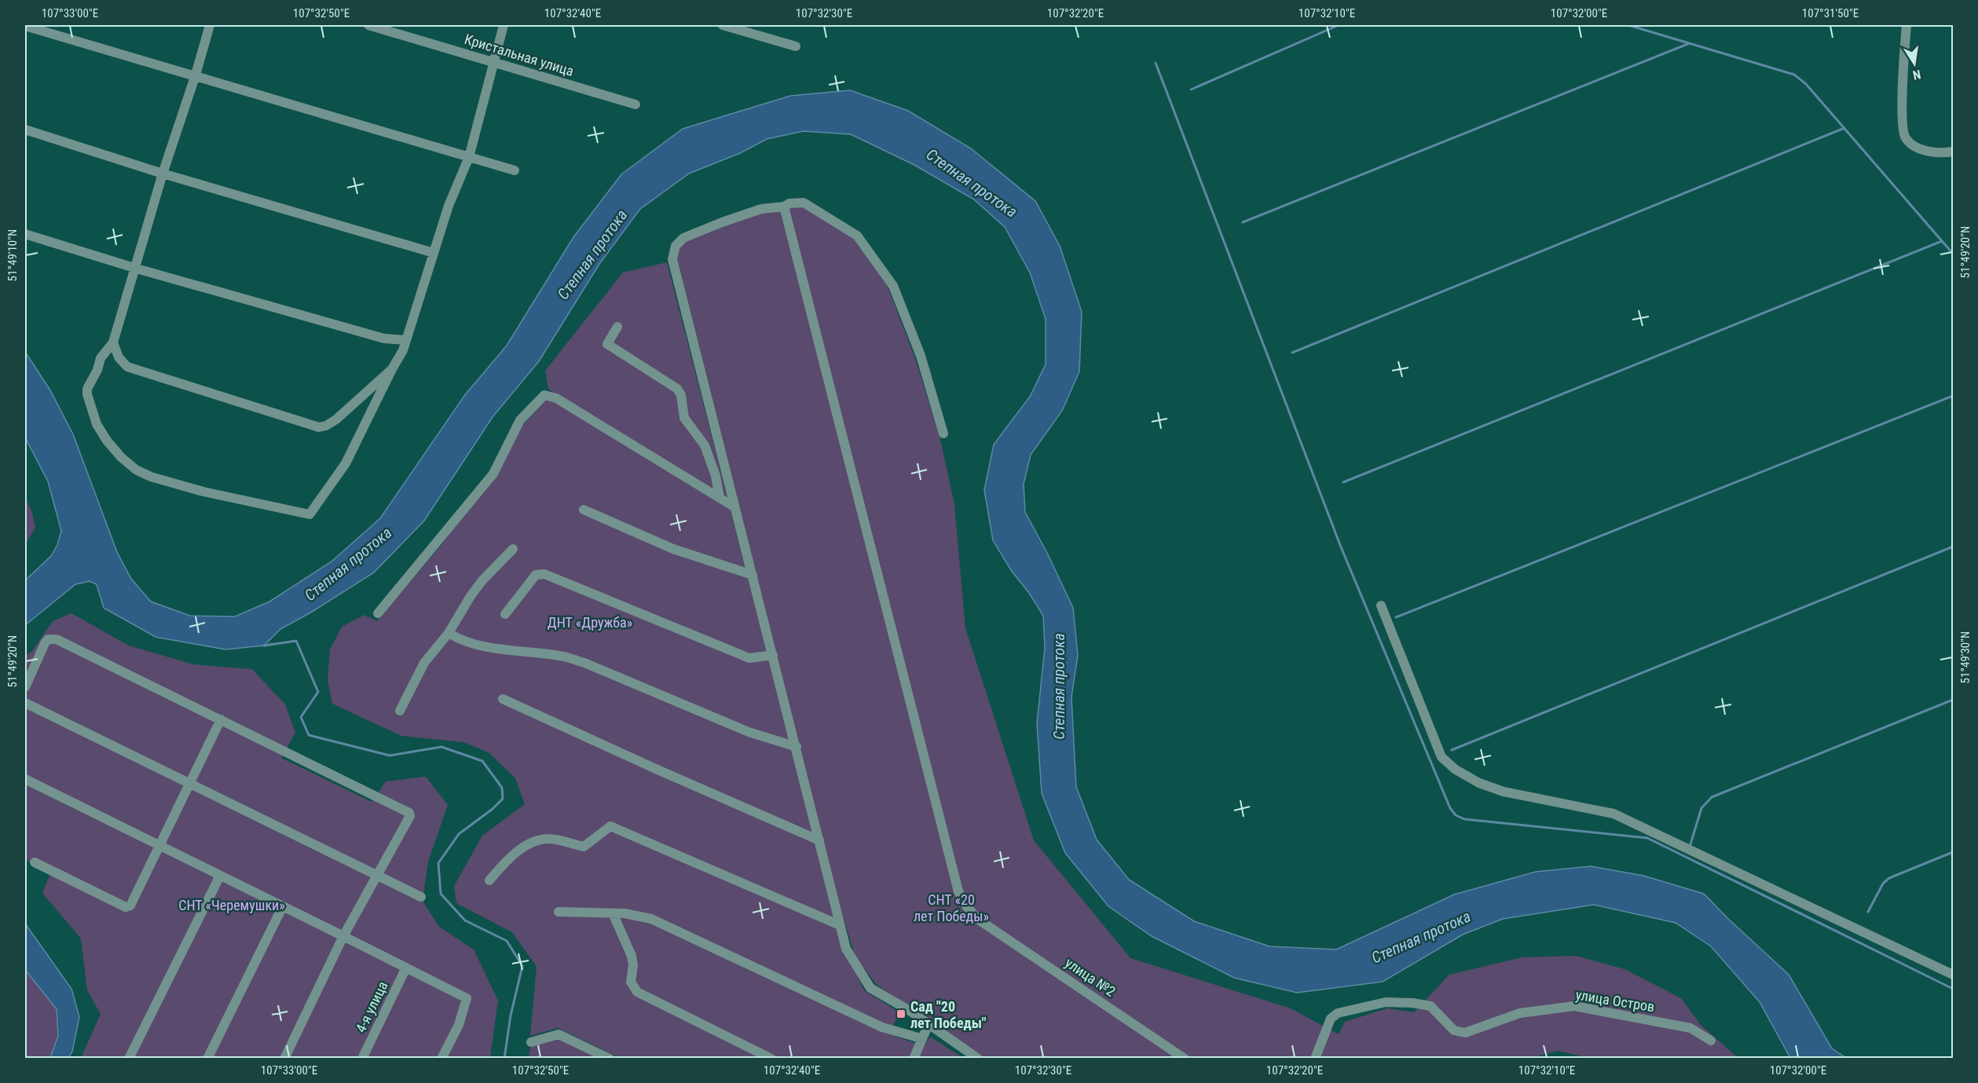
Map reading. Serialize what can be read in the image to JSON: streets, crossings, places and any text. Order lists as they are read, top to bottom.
{
  "streets": {
    "street": [
      "Кристальная улица",
      "улица №2",
      "улица Остров",
      "4-я улица"
    ]
  },
  "water": ["Степная протока"],
  "parks": ["ДНТ «Дружба»", "СНТ «20 лет Победы»", "СНТ «Черемушки»"],
  "places": {
    "transit": ["Сад \"20 лет Победы\""]
  },
  "north": "bottom",
  "coordinates": [
    "107°33'00\"E",
    "107°32'50\"E",
    "107°32'40\"E",
    "107°32'30\"E",
    "107°32'20\"E",
    "107°32'10\"E",
    "107°32'00\"E",
    "107°31'50\"E",
    "51°49'20\"N",
    "51°49'10\"N",
    "51°49'30\"N"
  ]
}
